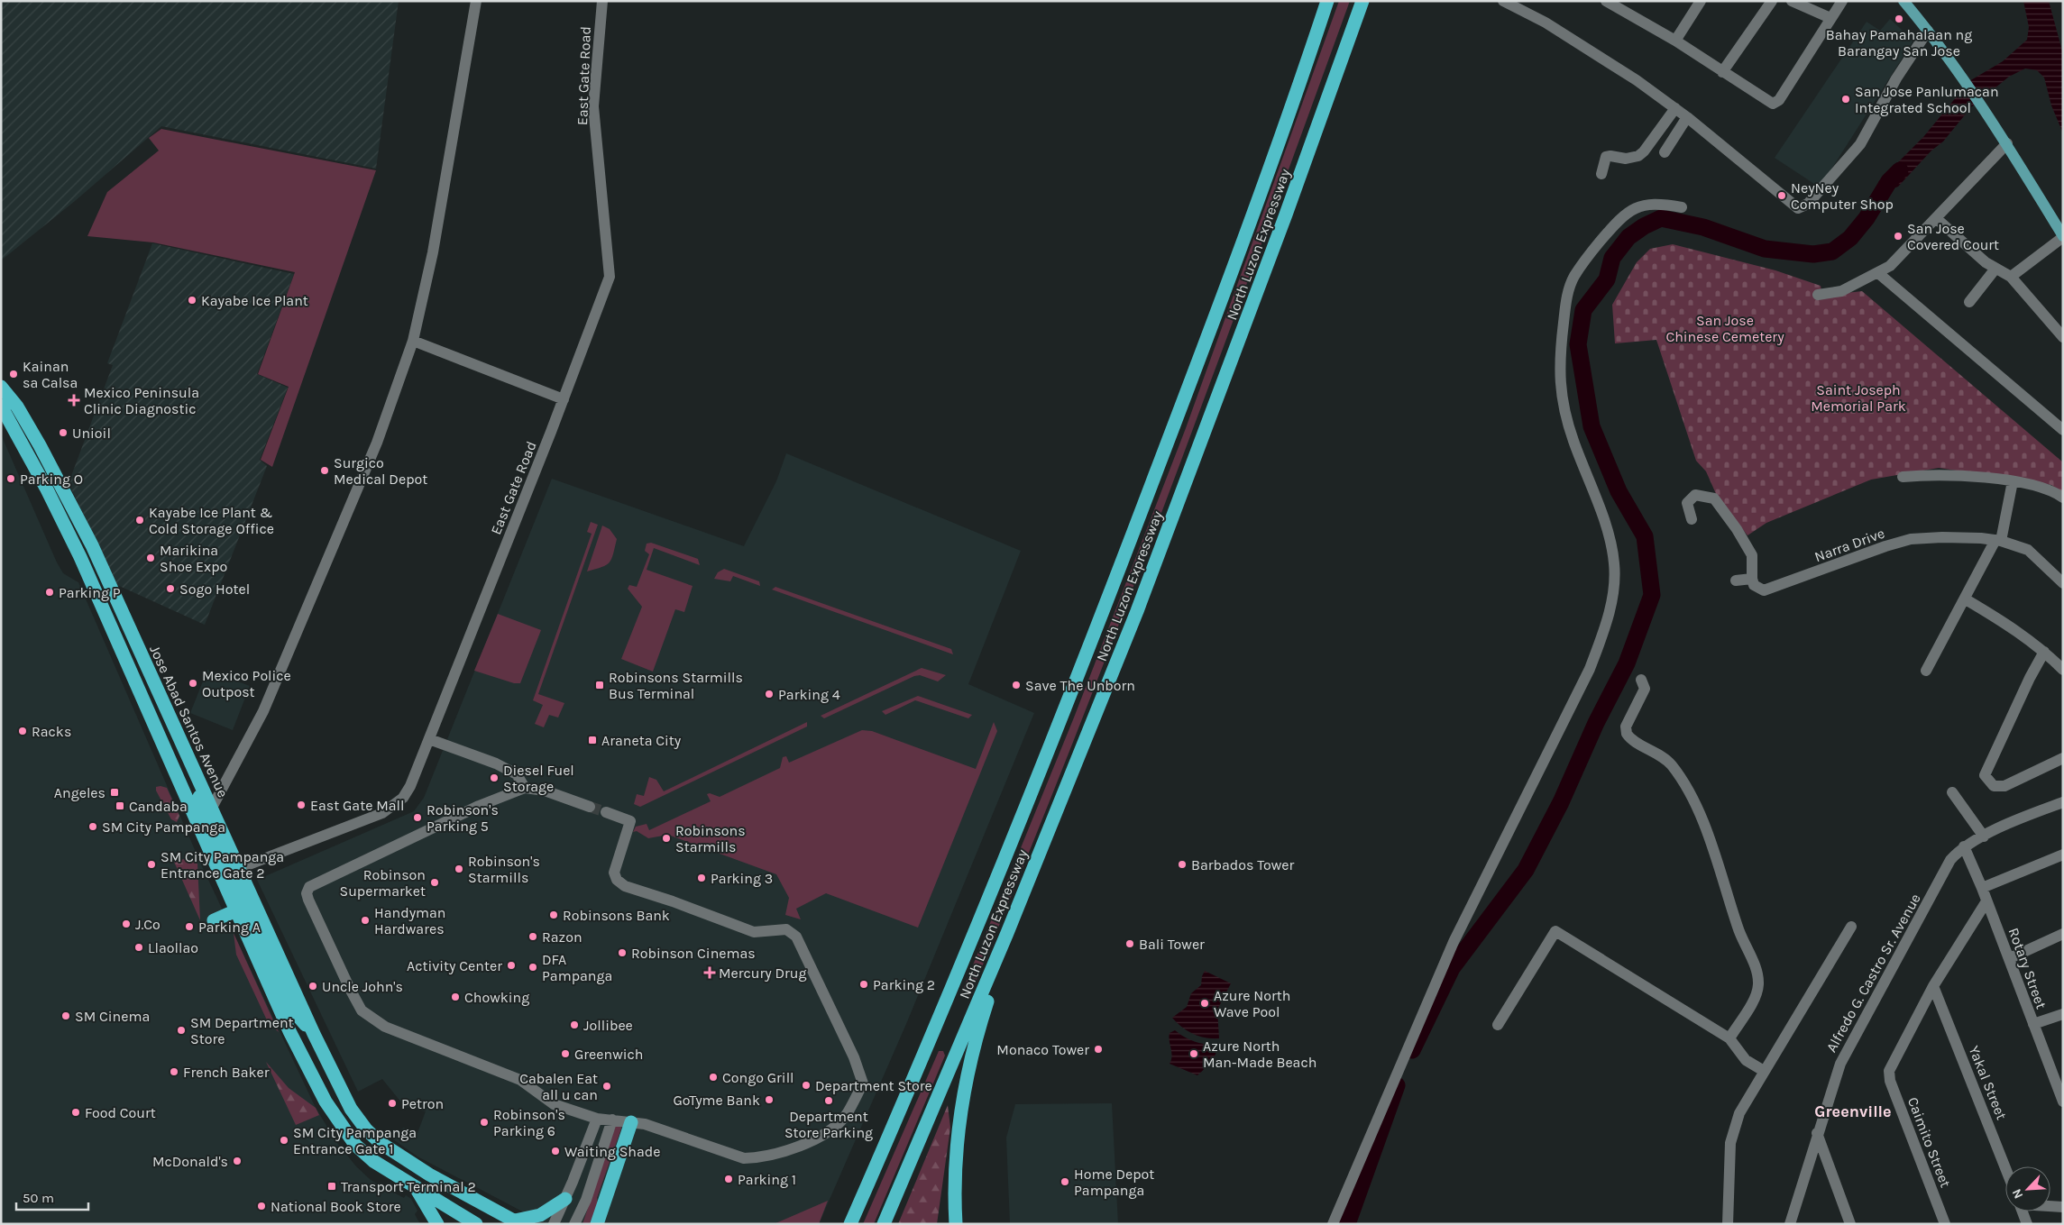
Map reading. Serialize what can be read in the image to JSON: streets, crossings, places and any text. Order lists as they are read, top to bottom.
{
  "streets": {
    "highway": ["North Luzon Expressway", "Jose Abad Santos Avenue"],
    "street": [
      "East Gate Road",
      "Narra Drive",
      "Rotary Street",
      "Alfredo G. Castro Sr. Avenue",
      "Yakal Street",
      "Caimito Street"
    ]
  },
  "crossings": [
    ["East Gate Road", "Jose Abad Santos Avenue"],
    ["Rotary Street", "Alfredo G. Castro Sr. Avenue"],
    ["Yakal Street", "Caimito Street"]
  ],
  "districts": ["Greenville"],
  "parks": ["San Jose Chinese Cemetery", "Saint Joseph Memorial Park"],
  "places": {
    "other": [
      "Bahay Pamahalaan ng Barangay San Jose",
      "San Jose Panlumacan Integrated School",
      "NeyNey Computer Shop",
      "San Jose Covered Court",
      "Kayabe Ice Plant",
      "Kainan sa Calsa",
      "Unioil",
      "Surgico Medical Depot",
      "Parking O",
      "Kayabe Ice Plant & Cold Storage Office",
      "Marikina Shoe Expo",
      "Sogo Hotel",
      "Parking P",
      "Mexico Police Outpost",
      "Save The Unborn",
      "Parking 4",
      "Racks",
      "Diesel Fuel Storage",
      "East Gate Mall",
      "Robinson's Parking 5",
      "SM City Pampanga",
      "Robinsons Starmills",
      "SM City Pampanga Entrance Gate 2",
      "Barbados Tower",
      "Robinson's Starmills",
      "Parking 3",
      "Robinson Supermarket",
      "Robinsons Bank",
      "Handyman Hardwares",
      "J.Co",
      "Parking A",
      "Razon",
      "Bali Tower",
      "Llaollao",
      "Robinson Cinemas",
      "Activity Center",
      "DFA Pampanga",
      "Parking 2",
      "Uncle John's",
      "Chowking",
      "Azure North Wave Pool",
      "SM Cinema",
      "Jollibee",
      "SM Department Store",
      "Monaco Tower",
      "Greenwich",
      "Azure North Man-Made Beach",
      "French Baker",
      "Congo Grill",
      "Department Store",
      "Cabalen Eat all u can",
      "GoTyme Bank",
      "Department Store Parking",
      "Petron",
      "Food Court",
      "Robinson's Parking 6",
      "SM City Pampanga Entrance Gate 1",
      "Waiting Shade",
      "McDonald's",
      "Parking 1",
      "Home Depot Pampanga",
      "National Book Store"
    ],
    "health": ["Mexico Peninsula Clinic Diagnostic", "Mercury Drug"],
    "transit": [
      "Robinsons Starmills Bus Terminal",
      "Araneta City",
      "Angeles",
      "Candaba",
      "Transport Terminal 2"
    ]
  },
  "scale_bar": "50 m",
  "north": "bottom left"
}
